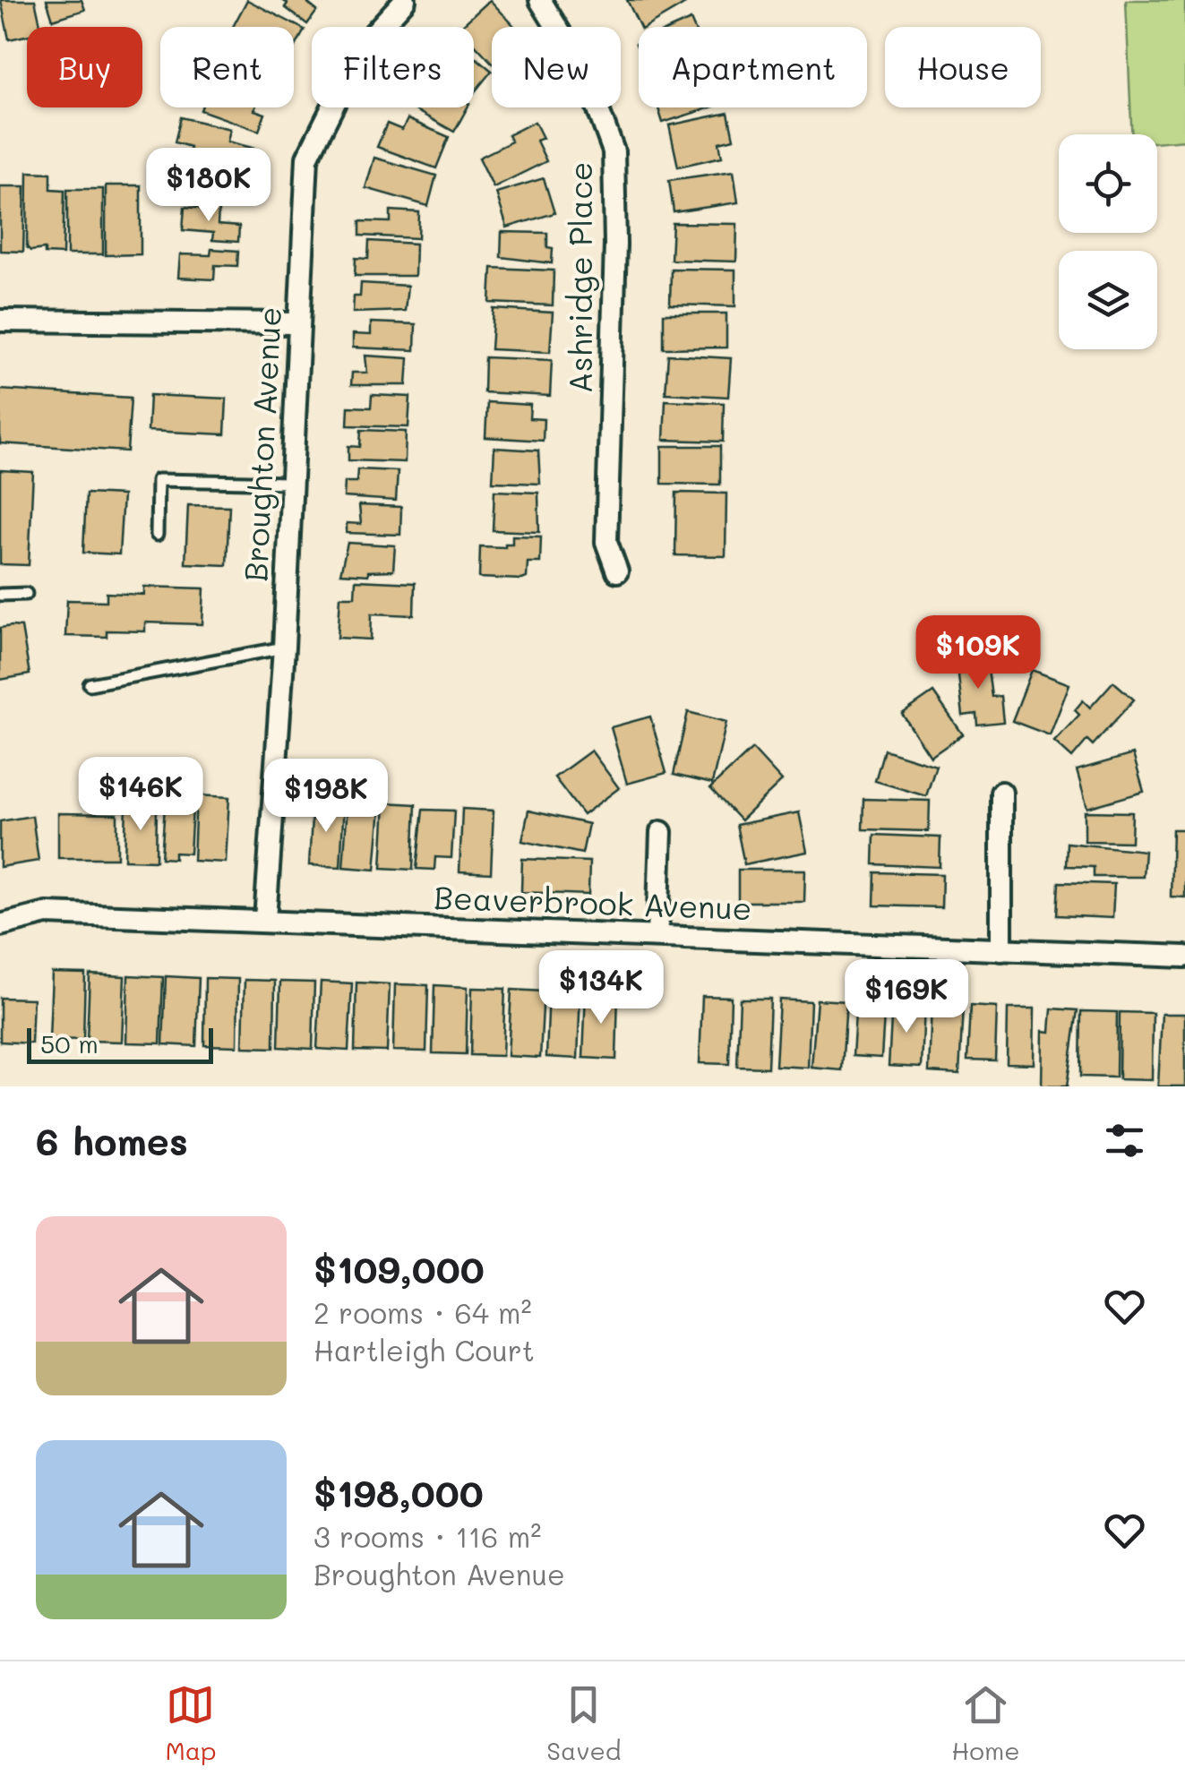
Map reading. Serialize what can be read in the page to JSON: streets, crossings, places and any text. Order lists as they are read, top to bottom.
{
  "streets": {
    "street": ["Ashridge Place", "Broughton Avenue", "Beaverbrook Avenue"]
  },
  "crossings": [
    ["Broughton Avenue", "Beaverbrook Avenue"]
  ],
  "scale_bar": "50 m",
  "page": {
    "chip": [
      "Buy",
      "Rent",
      "Filters",
      "New",
      "Apartment",
      "House"
    ],
    "price": [
      "$180K",
      "$109K",
      "$146K",
      "$198K",
      "$134K",
      "$169K"
    ],
    "scale": "50 m",
    "heading": "6 homes",
    "list": [
      {
        "name": "$109,000",
        "note": "2 rooms · 64 m² · Hartleigh Court"
      },
      {
        "name": "$198,000",
        "note": "3 rooms · 116 m² · Broughton Avenue"
      }
    ],
    "tabs": ["Map", "Saved", "Home"]
  }
}
